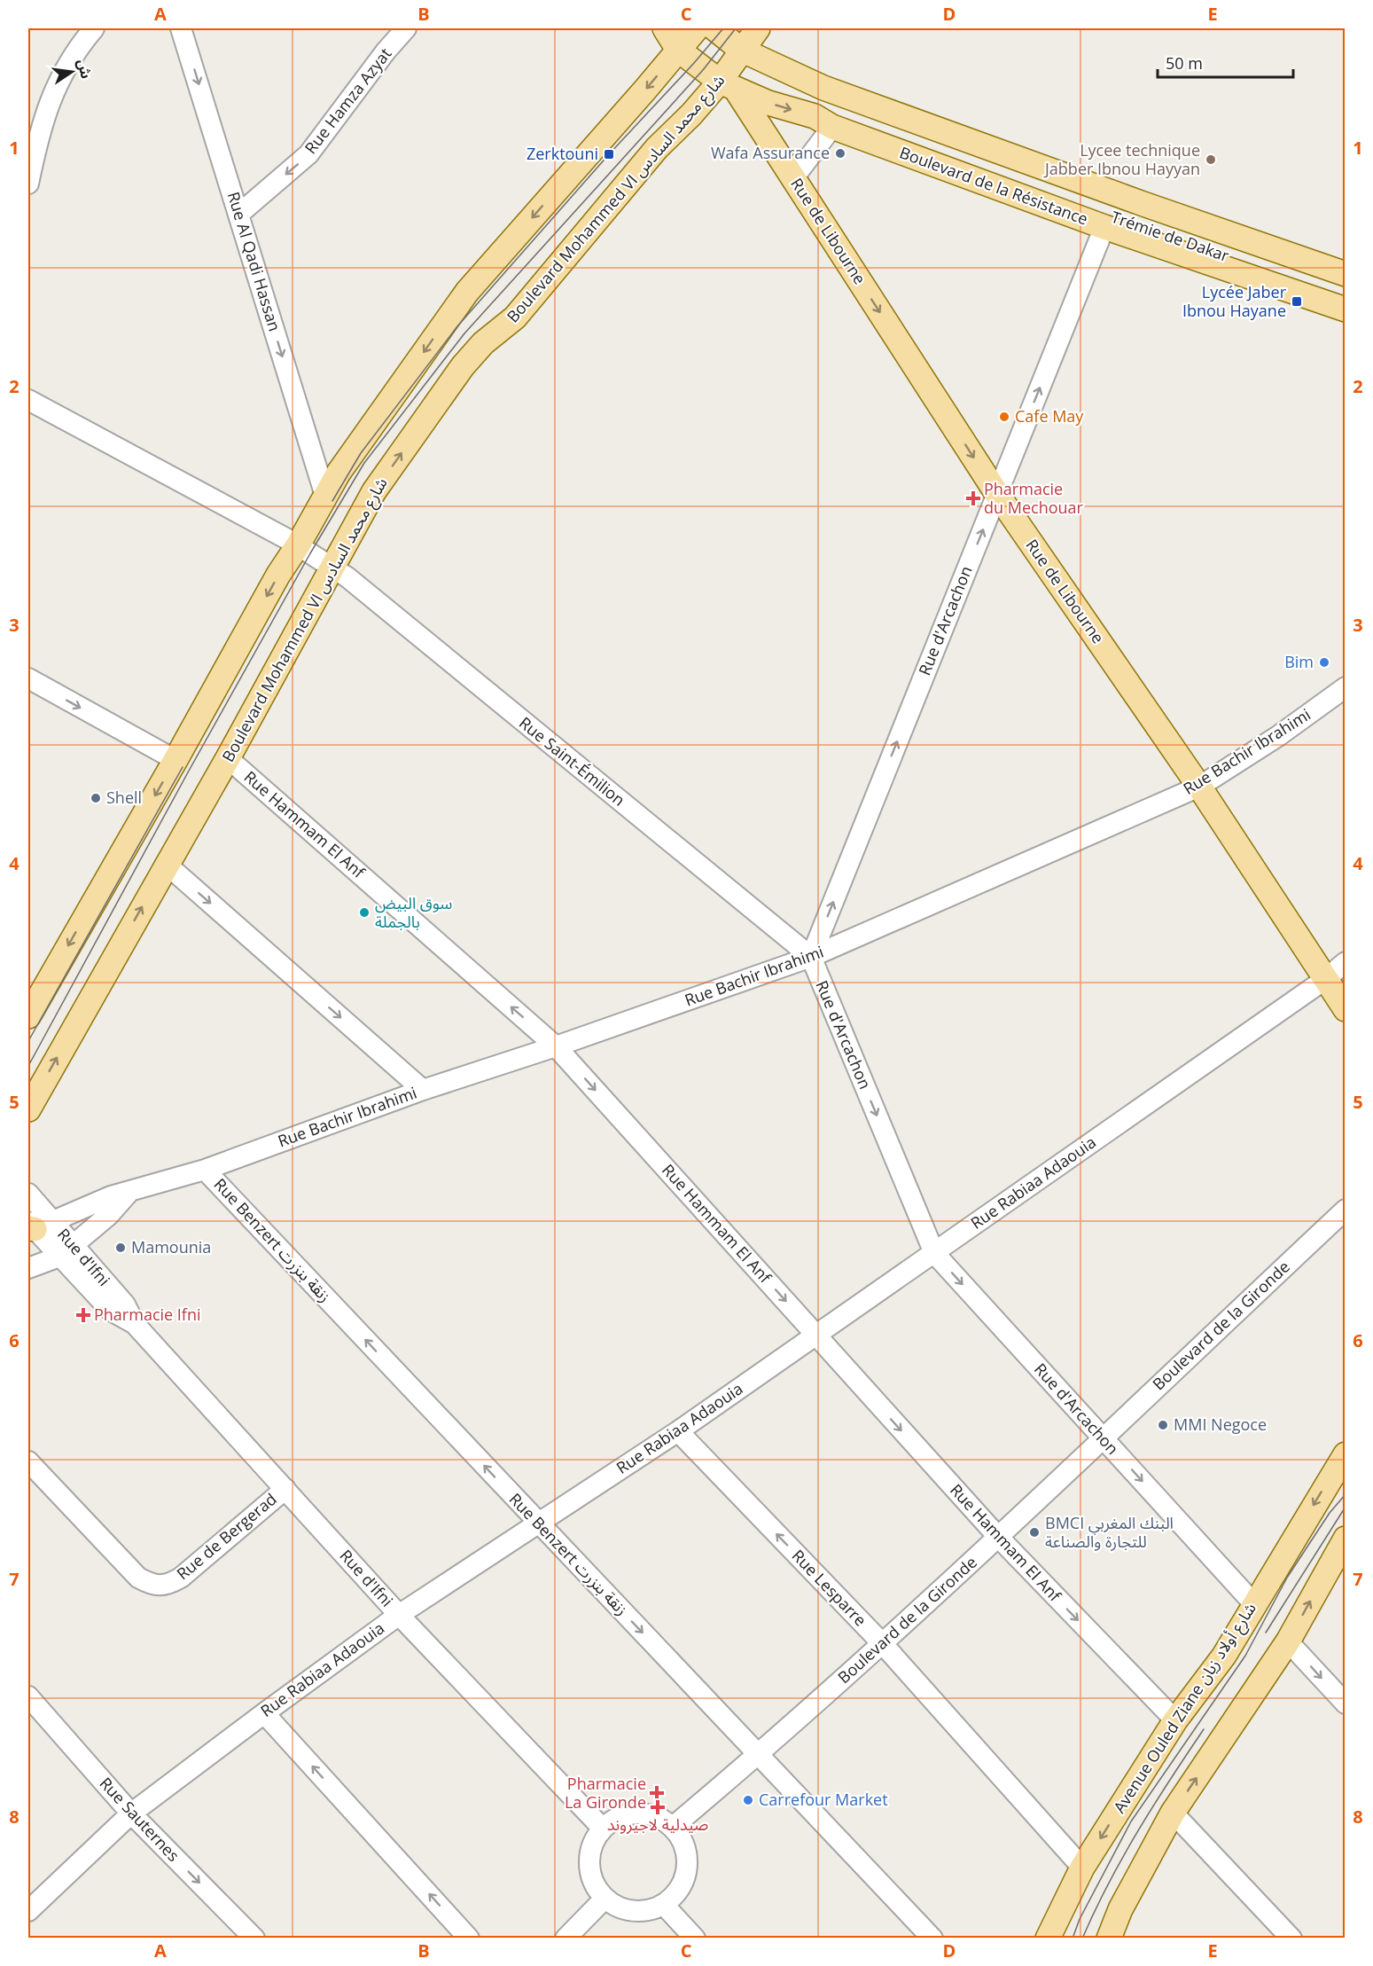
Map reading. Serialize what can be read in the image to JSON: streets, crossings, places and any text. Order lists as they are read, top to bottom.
{
  "streets": {
    "main road": [
      "Boulevard de la Résistance",
      "Boulevard Mohammed VI شارع محمد السادس",
      "Rue de Libourne",
      "Trémie de Dakar",
      "Avenue Ouled Ziane شارع أولاد زيان"
    ],
    "street": [
      "Rue Hamza Azyat",
      "Rue Al Qadi Hassan",
      "Rue d'Arcachon",
      "Rue Bachir Ibrahimi",
      "Rue Saint-Émilion",
      "Rue Hammam El Anf",
      "Rue Rabiaa Adaouia",
      "Rue Benzert زنقة بنزرت",
      "Rue d'Ifni",
      "Boulevard de la Gironde",
      "Rue de Bergerad",
      "Rue Lesparre",
      "Rue Sauternes"
    ]
  },
  "crossings": [
    ["Rue Hamza Azyat", "Rue Al Qadi Hassan"],
    ["Boulevard de la Résistance", "Boulevard Mohammed VI شارع محمد السادس"],
    ["Boulevard de la Résistance", "Rue de Libourne"],
    ["Boulevard de la Résistance", "Trémie de Dakar"],
    ["Boulevard de la Résistance", "Rue d'Arcachon"],
    ["Boulevard Mohammed VI شارع محمد السادس", "Rue de Libourne"],
    ["Boulevard Mohammed VI شارع محمد السادس", "Rue Saint-Émilion"],
    ["Boulevard Mohammed VI شارع محمد السادس", "Rue Hammam El Anf"],
    ["Rue de Libourne", "Rue d'Arcachon"],
    ["Rue de Libourne", "Rue Bachir Ibrahimi"],
    ["Rue de Libourne", "Rue Rabiaa Adaouia"],
    ["Rue d'Arcachon", "Rue Bachir Ibrahimi"],
    ["Rue d'Arcachon", "Rue Saint-Émilion"],
    ["Rue d'Arcachon", "Rue Rabiaa Adaouia"],
    ["Rue d'Arcachon", "Boulevard de la Gironde"],
    ["Rue d'Arcachon", "Avenue Ouled Ziane شارع أولاد زيان"],
    ["Rue Bachir Ibrahimi", "Rue Saint-Émilion"],
    ["Rue Bachir Ibrahimi", "Rue Hammam El Anf"],
    ["Rue Bachir Ibrahimi", "Rue Benzert زنقة بنزرت"],
    ["Rue Bachir Ibrahimi", "Rue d'Ifni"],
    ["Rue Hammam El Anf", "Rue Rabiaa Adaouia"],
    ["Rue Hammam El Anf", "Boulevard de la Gironde"],
    ["Rue Hammam El Anf", "Avenue Ouled Ziane شارع أولاد زيان"],
    ["Rue Rabiaa Adaouia", "Rue Benzert زنقة بنزرت"],
    ["Rue Rabiaa Adaouia", "Rue d'Ifni"],
    ["Rue Rabiaa Adaouia", "Rue Lesparre"],
    ["Rue Rabiaa Adaouia", "Rue Sauternes"],
    ["Rue Benzert زنقة بنزرت", "Boulevard de la Gironde"],
    ["Rue d'Ifni", "Boulevard de la Gironde"],
    ["Rue d'Ifni", "Rue de Bergerad"],
    ["Boulevard de la Gironde", "Rue Lesparre"],
    ["Rue Lesparre", "Avenue Ouled Ziane شارع أولاد زيان"]
  ],
  "one_way": ["Rue Hamza Azyat", "Rue Al Qadi Hassan", "Rue Lesparre"],
  "places": {
    "other": [
      "Wafa Assurance",
      "Lycee technique Jabber Ibnou Hayyan",
      "Cafe May",
      "Bim",
      "Shell",
      "سوق البيض بالجملة",
      "Mamounia",
      "MMI Negoce",
      "BMCI البنك المغربي للتجارة والصناعة",
      "Carrefour Market"
    ],
    "transit": ["Zerktouni", "Lycée Jaber Ibnou Hayane"],
    "health": [
      "Pharmacie du Mechouar",
      "Pharmacie Ifni",
      "Pharmacie La Gironde",
      "صيدلية لاجيروند"
    ]
  },
  "scale_bar": "50 m",
  "north": "right",
  "grid": {
    "columns": [
      "A",
      "B",
      "C",
      "D",
      "E"
    ],
    "rows": [
      "1",
      "2",
      "3",
      "4",
      "5",
      "6",
      "7",
      "8"
    ]
  }
}
